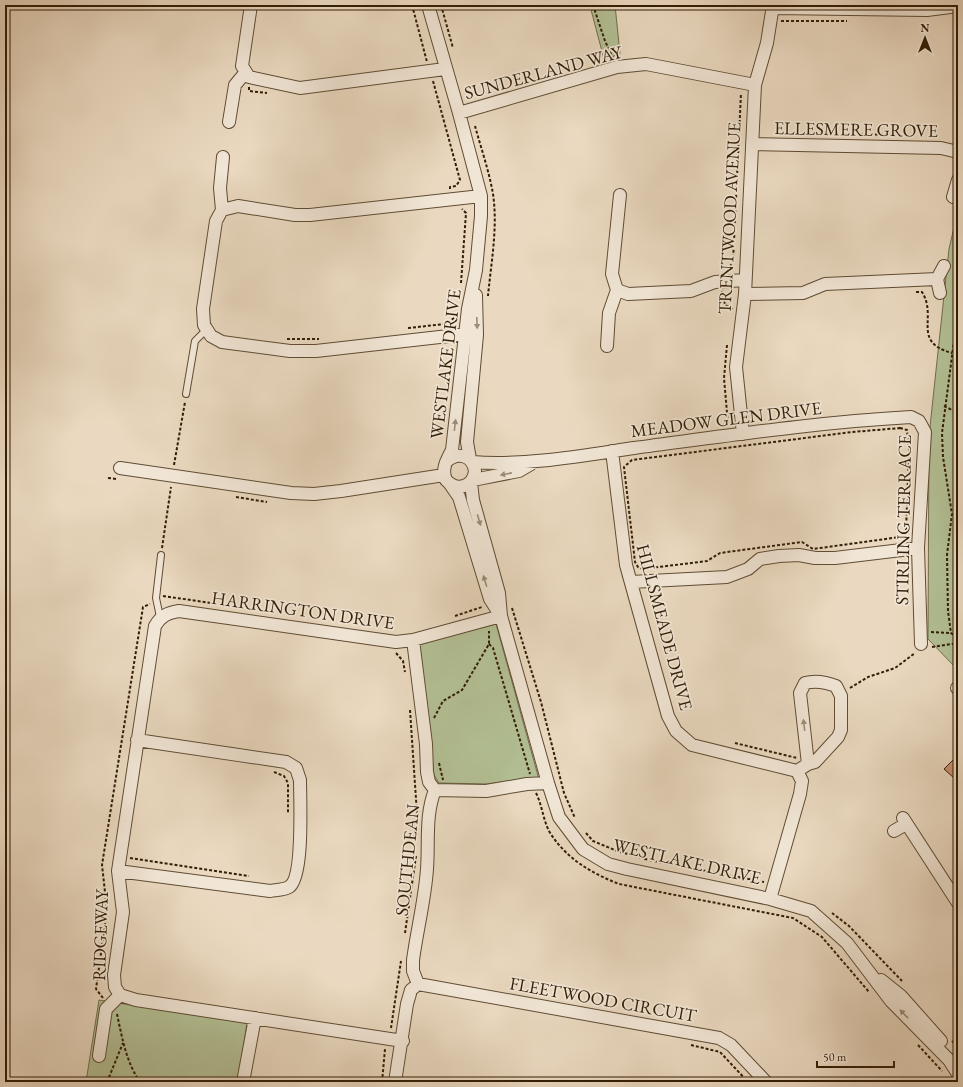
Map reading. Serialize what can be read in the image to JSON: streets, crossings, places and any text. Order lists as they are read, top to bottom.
{
  "streets": {
    "street": [
      "SUNDERLAND WAY",
      "ELLESMERE GROVE",
      "TRENTWOOD AVENUE",
      "WESTLAKE DRIVE",
      "MEADOW GLEN DRIVE",
      "STIRLING TERRACE",
      "HARRINGTON DRIVE",
      "HILLSMEADE DRIVE",
      "SOUTHDEAN",
      "RIDGEWAY",
      "FLEETWOOD CIRCUIT"
    ]
  },
  "crossings": [
    ["SUNDERLAND WAY", "TRENTWOOD AVENUE"],
    ["SUNDERLAND WAY", "WESTLAKE DRIVE"],
    ["ELLESMERE GROVE", "TRENTWOOD AVENUE"],
    ["TRENTWOOD AVENUE", "MEADOW GLEN DRIVE"],
    ["WESTLAKE DRIVE", "MEADOW GLEN DRIVE"],
    ["WESTLAKE DRIVE", "HARRINGTON DRIVE"],
    ["MEADOW GLEN DRIVE", "STIRLING TERRACE"],
    ["MEADOW GLEN DRIVE", "HILLSMEADE DRIVE"],
    ["HARRINGTON DRIVE", "SOUTHDEAN"],
    ["HARRINGTON DRIVE", "RIDGEWAY"],
    ["SOUTHDEAN", "FLEETWOOD CIRCUIT"]
  ],
  "scale_bar": "50 m",
  "north": "top"
}
